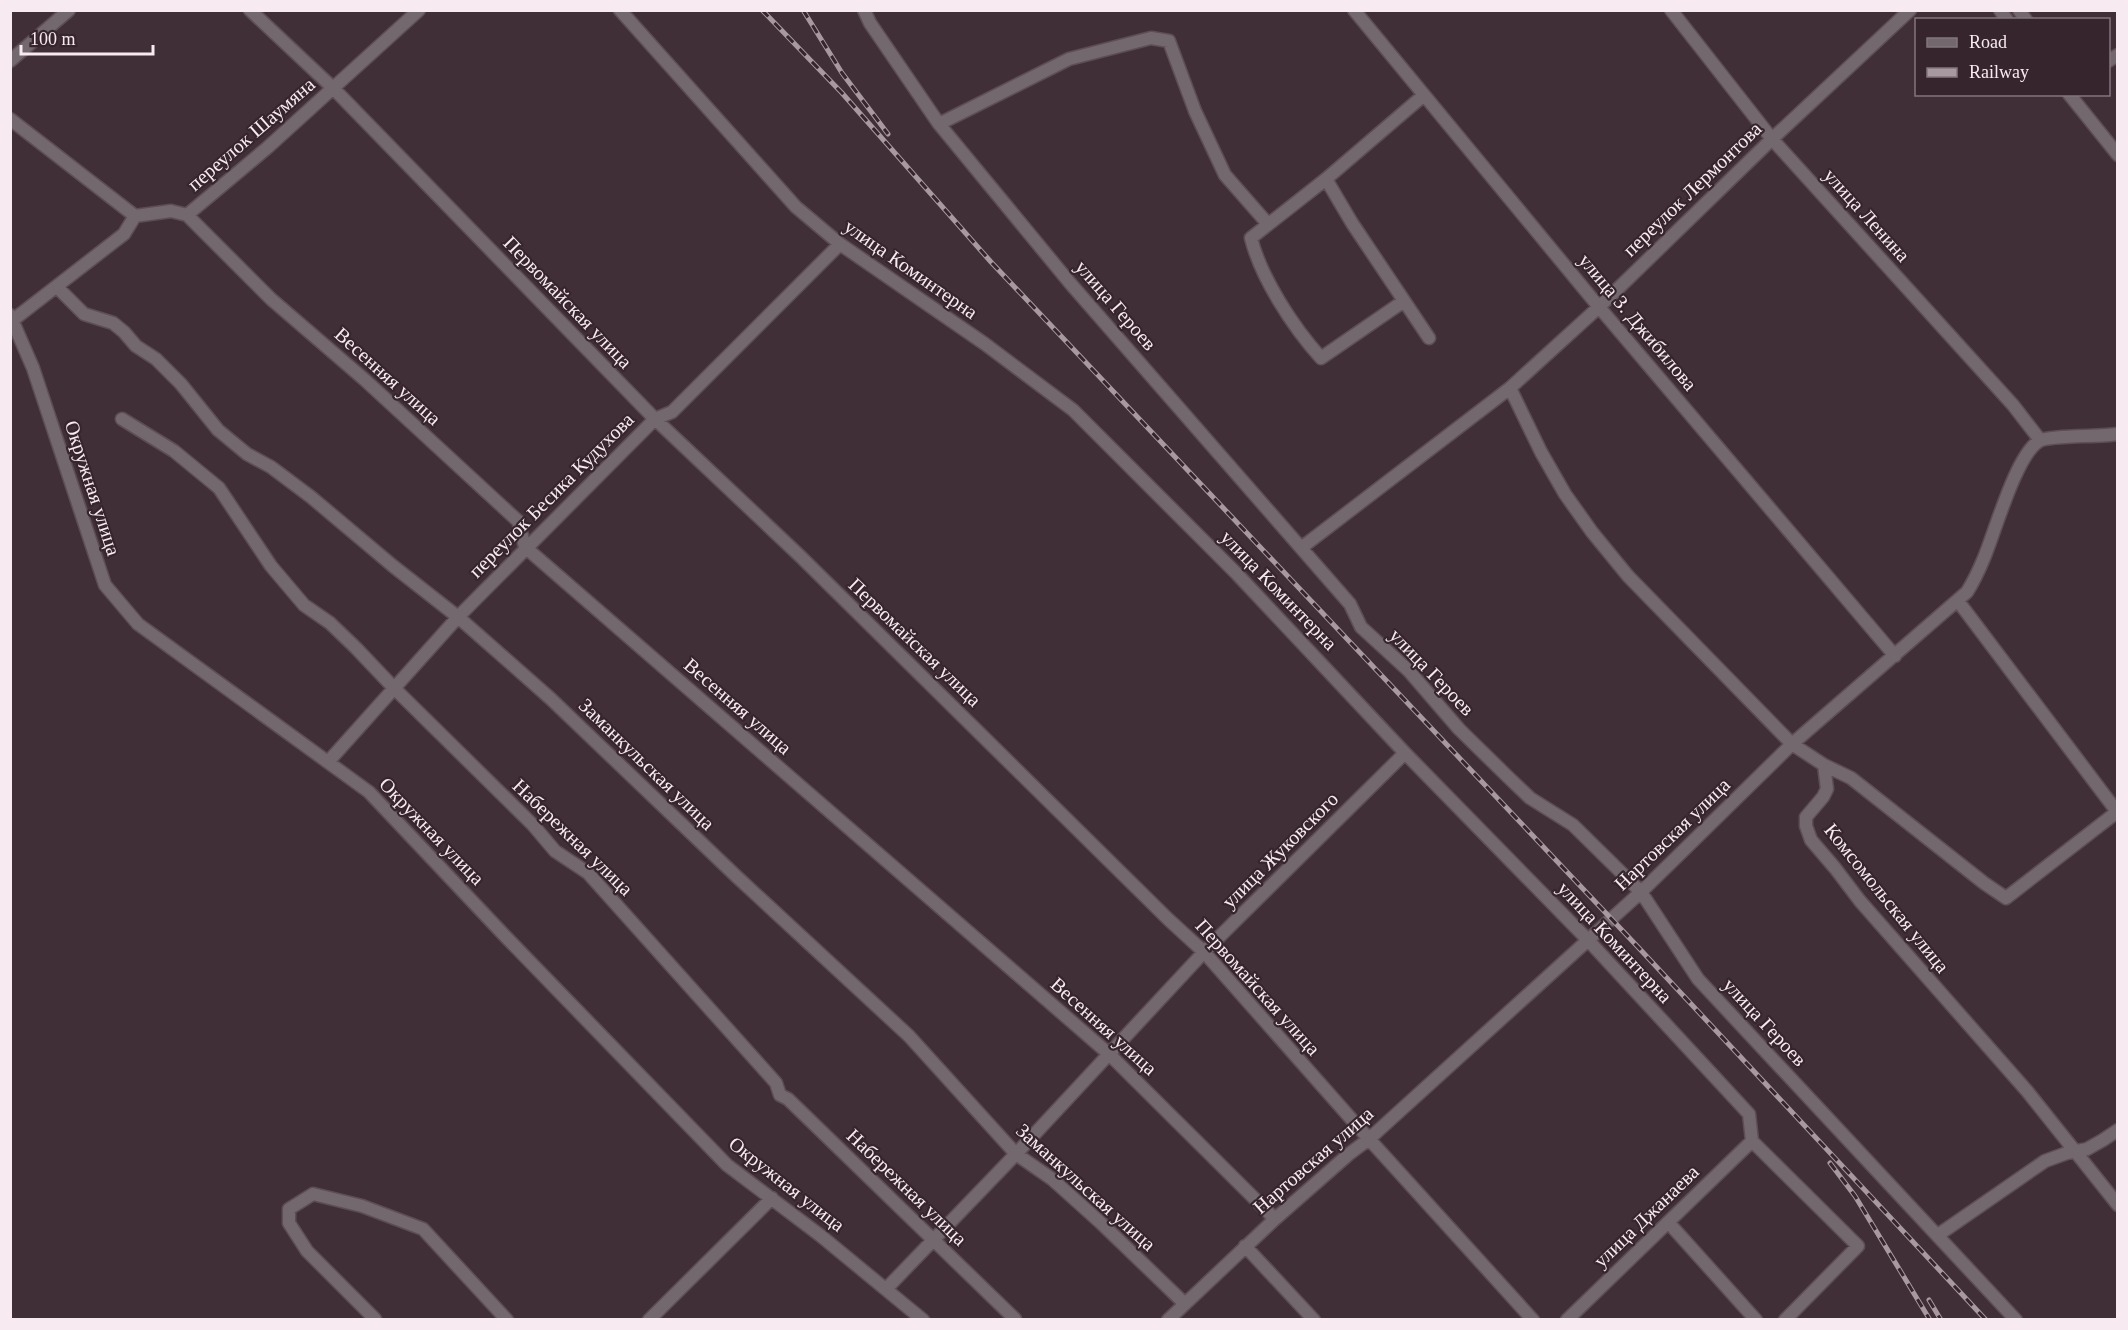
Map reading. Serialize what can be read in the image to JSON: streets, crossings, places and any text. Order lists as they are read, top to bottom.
{
  "streets": {
    "street": [
      "переулок Шаумяна",
      "переулок Лермонтова",
      "улица Ленина",
      "улица Коминтерна",
      "Первомайская улица",
      "улица Героев",
      "улица З. Джибилова",
      "Весенняя улица",
      "Окружная улица",
      "переулок Бесика Кудухова",
      "Заманкульская улица",
      "Нартовская улица",
      "Набережная улица",
      "улица Жуковского",
      "Комсомольская улица",
      "улица Джанаева"
    ]
  },
  "crossings": [
    ["переулок Шаумяна", "Первомайская улица"],
    ["переулок Шаумяна", "Весенняя улица"],
    ["переулок Лермонтова", "улица Ленина"],
    ["переулок Лермонтова", "улица Героев"],
    ["переулок Лермонтова", "улица З. Джибилова"],
    ["улица Ленина", "Нартовская улица"],
    ["улица Коминтерна", "переулок Бесика Кудухова"],
    ["улица Коминтерна", "Нартовская улица"],
    ["улица Коминтерна", "улица Жуковского"],
    ["улица Коминтерна", "улица Джанаева"],
    ["Первомайская улица", "переулок Бесика Кудухова"],
    ["Первомайская улица", "Нартовская улица"],
    ["Первомайская улица", "улица Жуковского"],
    ["улица Героев", "Нартовская улица"],
    ["улица З. Джибилова", "Нартовская улица"],
    ["Весенняя улица", "переулок Бесика Кудухова"],
    ["Весенняя улица", "Нартовская улица"],
    ["Весенняя улица", "улица Жуковского"],
    ["Окружная улица", "переулок Бесика Кудухова"],
    ["Окружная улица", "улица Жуковского"],
    ["переулок Бесика Кудухова", "Заманкульская улица"],
    ["переулок Бесика Кудухова", "Набережная улица"],
    ["Заманкульская улица", "Нартовская улица"],
    ["Заманкульская улица", "улица Жуковского"],
    ["Набережная улица", "улица Жуковского"]
  ],
  "legend": ["Road", "Railway"],
  "scale_bar": "100 m"
}
